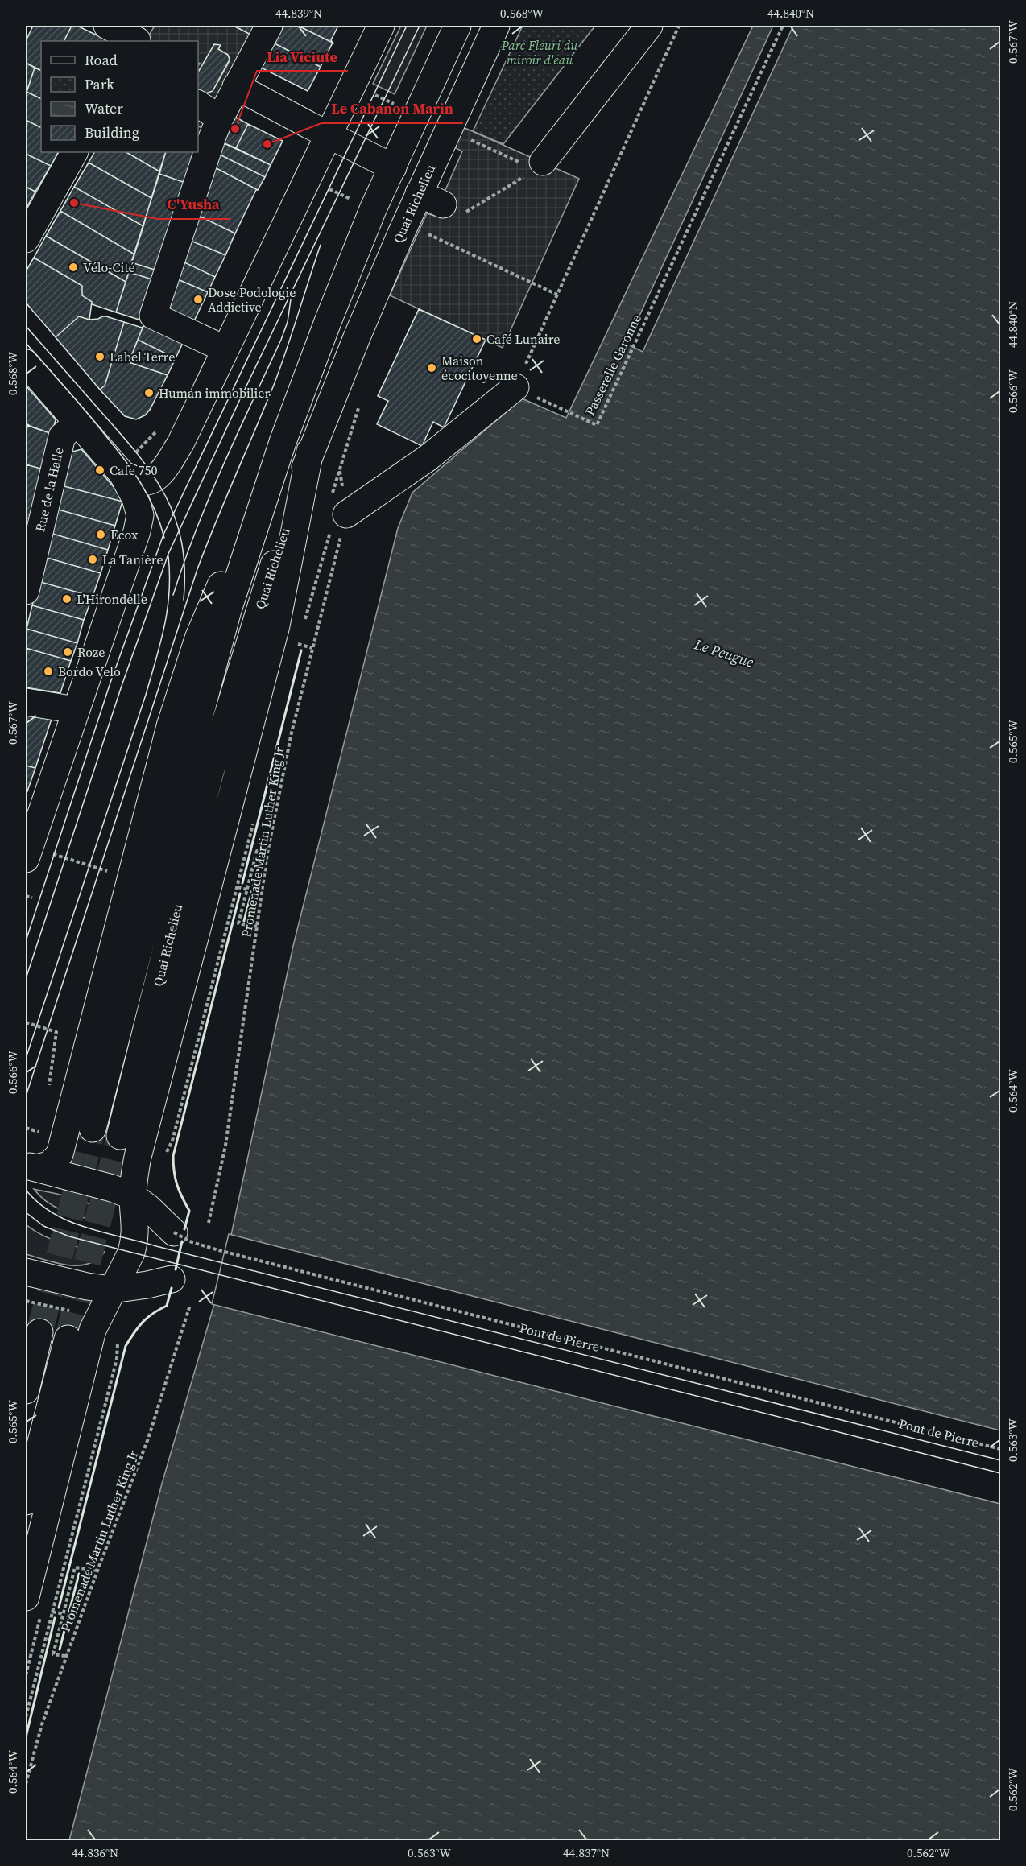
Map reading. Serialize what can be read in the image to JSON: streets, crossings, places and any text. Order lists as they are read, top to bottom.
{
  "streets": {
    "main road": ["Quai Richelieu", "Rue de la Halle"],
    "path": ["Passerelle Garonne", "Promenade Martin Luther King Jr", "Pont de Pierre"]
  },
  "water": ["Le Peugue"],
  "parks": ["Parc Fleuri du miroir d'eau"],
  "places": [
    "Lia Viciute",
    "Le Cabanon Marin",
    "C'Yusha",
    "Vélo-Cité",
    "Dose Podologie Addictive",
    "Café Lunaire",
    "Label Terre",
    "Maison écocitoyenne",
    "Human immobilier",
    "Cafe 750",
    "Ecox",
    "La Tanière",
    "L'Hirondelle",
    "Roze",
    "Bordo Velo"
  ],
  "legend": [
    "Road",
    "Park",
    "Water",
    "Building"
  ],
  "coordinates": [
    "44.839°N",
    "0.568°W",
    "44.840°N",
    "0.567°W",
    "0.566°W",
    "0.565°W",
    "0.564°W",
    "0.563°W",
    "0.562°W",
    "44.836°N",
    "44.837°N"
  ]
}
